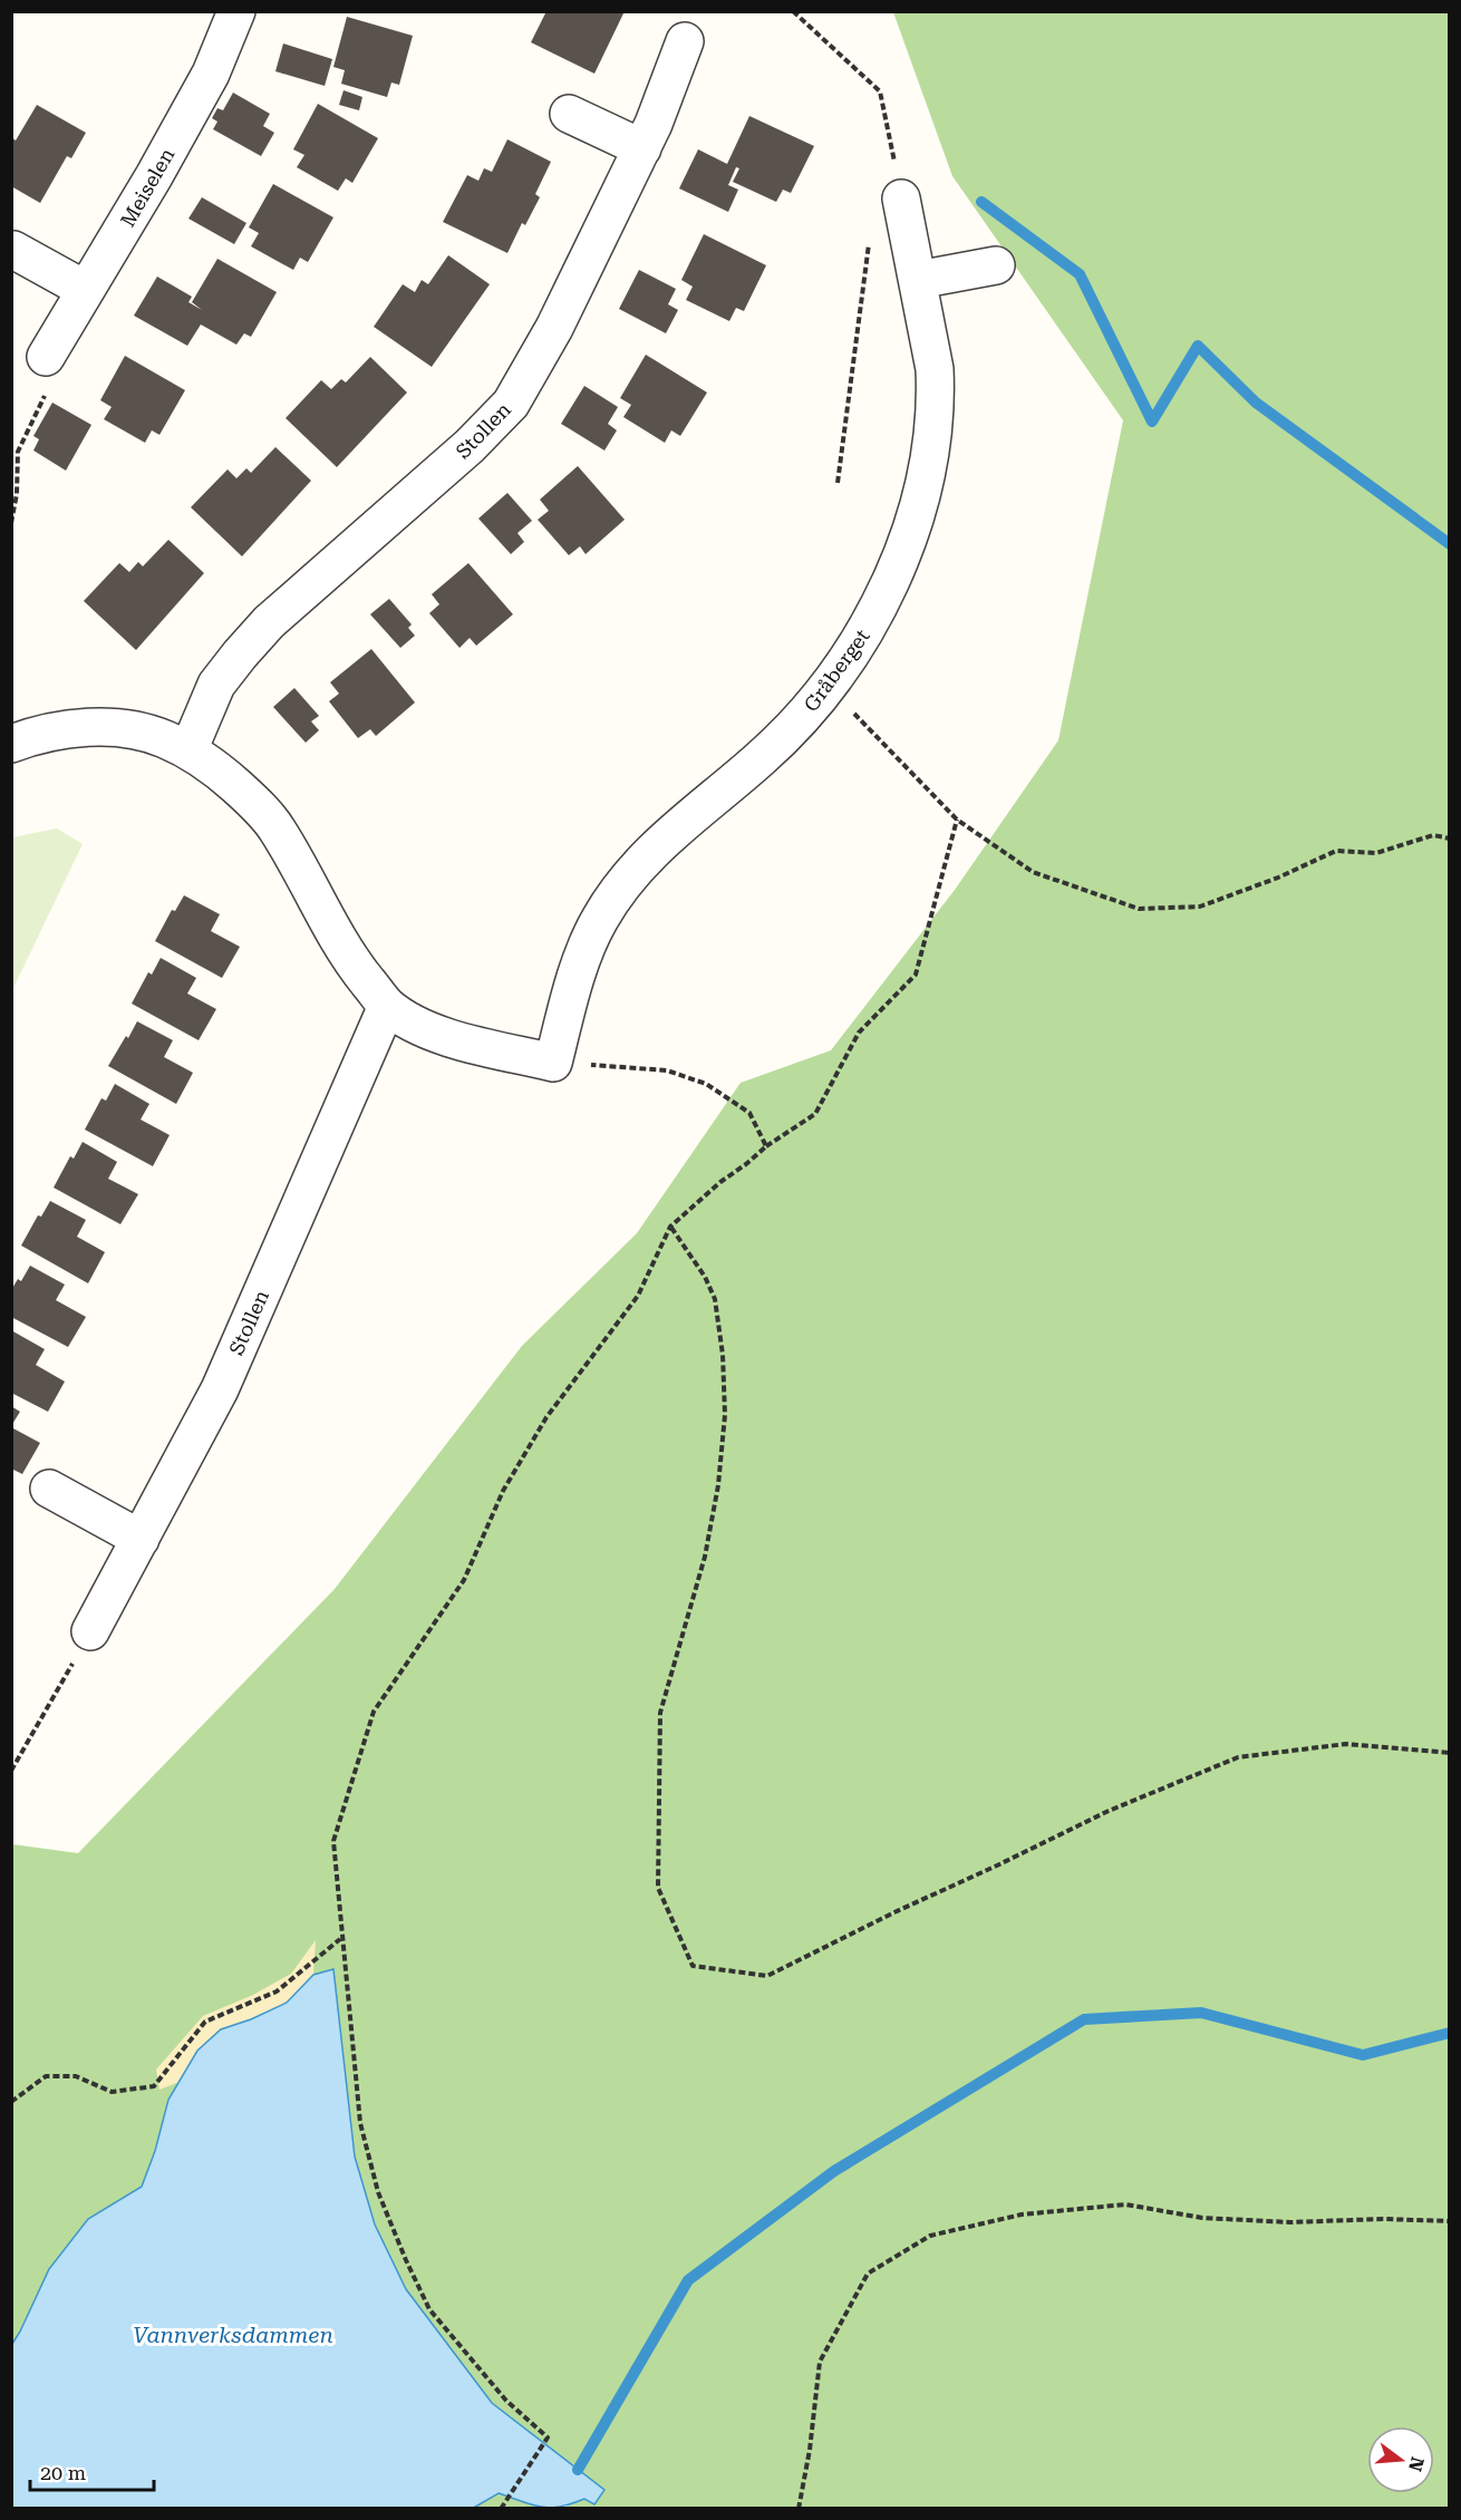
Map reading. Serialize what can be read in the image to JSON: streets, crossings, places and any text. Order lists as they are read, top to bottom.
{
  "streets": {
    "street": ["Meiselen", "Stollen", "Gråberget"]
  },
  "water": ["Vannverksdammen"],
  "scale_bar": "20 m",
  "north": "right"
}
